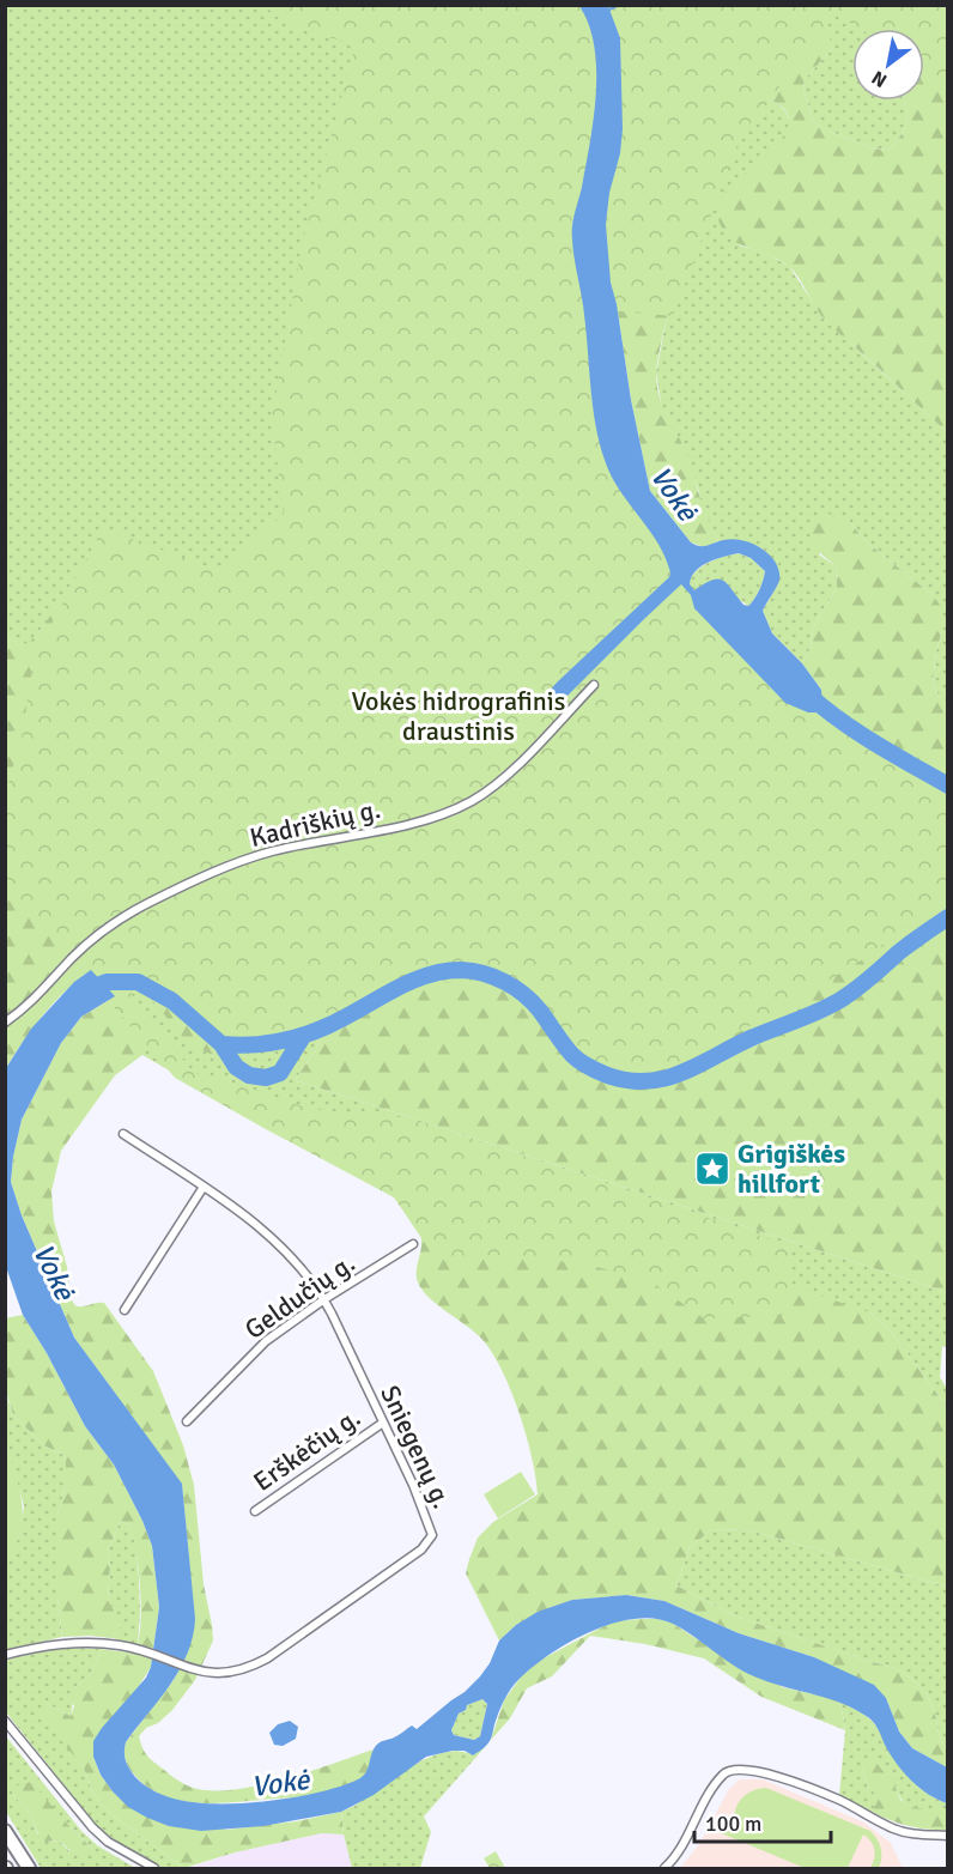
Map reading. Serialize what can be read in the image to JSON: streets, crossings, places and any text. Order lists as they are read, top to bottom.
{
  "streets": {
    "street": [
      "Kadriškių g.",
      "Geldučių g.",
      "Sniegenų g.",
      "Erškėčių g."
    ]
  },
  "crossings": [
    ["Geldučių g.", "Sniegenų g."],
    ["Sniegenų g.", "Erškėčių g."]
  ],
  "water": ["Vokė"],
  "parks": ["Vokės hidrografinis draustinis"],
  "places": {
    "place": ["Grigiškės hillfort"]
  },
  "scale_bar": "100 m",
  "north": "bottom left"
}
